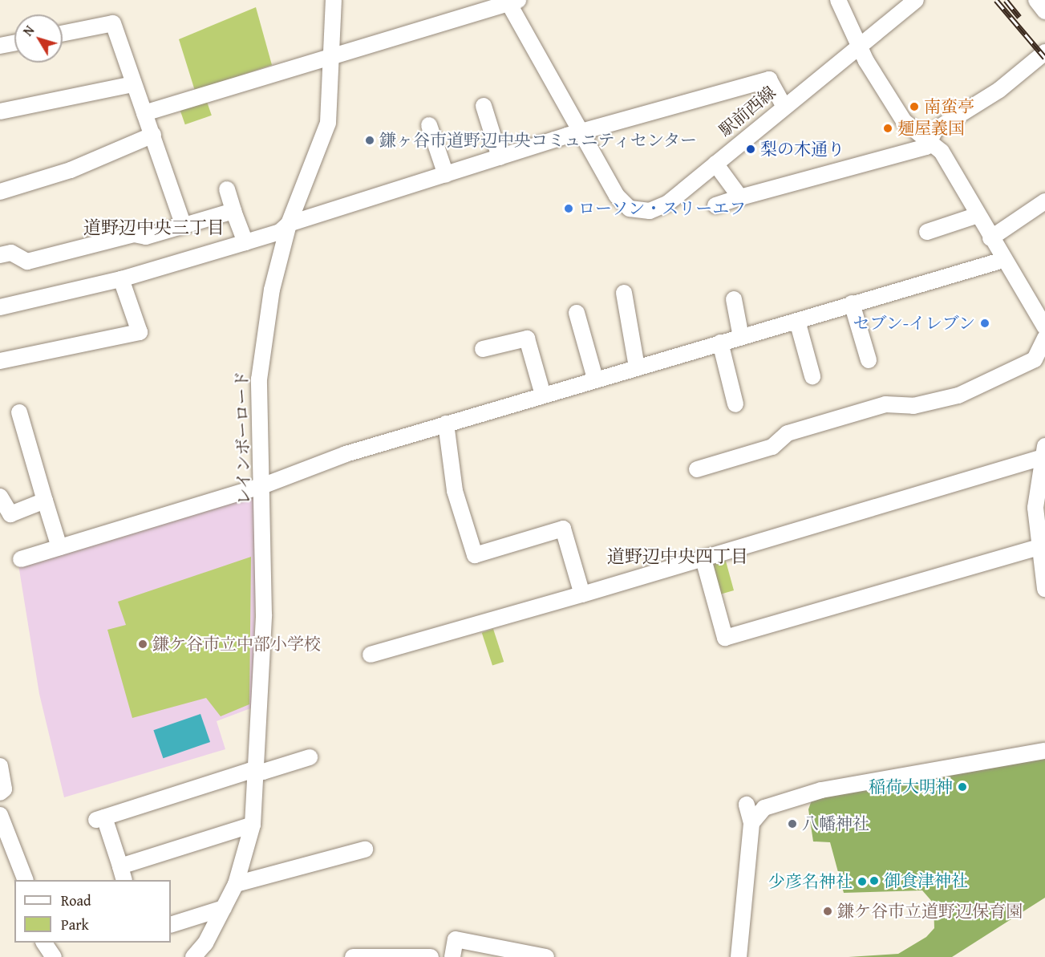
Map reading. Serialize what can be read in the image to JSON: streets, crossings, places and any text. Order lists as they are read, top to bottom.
{
  "streets": {
    "street": ["駅前西線", "レインボーロード"]
  },
  "districts": ["道野辺中央三丁目", "道野辺中央四丁目"],
  "places": [
    "南蛮亭",
    "麺屋義国",
    "鎌ヶ谷市道野辺中央コミュニティセンター",
    "梨の木通り",
    "ローソン・スリーエフ",
    "セブン-イレブン",
    "鎌ケ谷市立中部小学校",
    "稲荷大明神",
    "八幡神社",
    "御食津神社",
    "少彦名神社",
    "鎌ケ谷市立道野辺保育園"
  ],
  "legend": ["Road", "Park"],
  "north": "top left"
}
